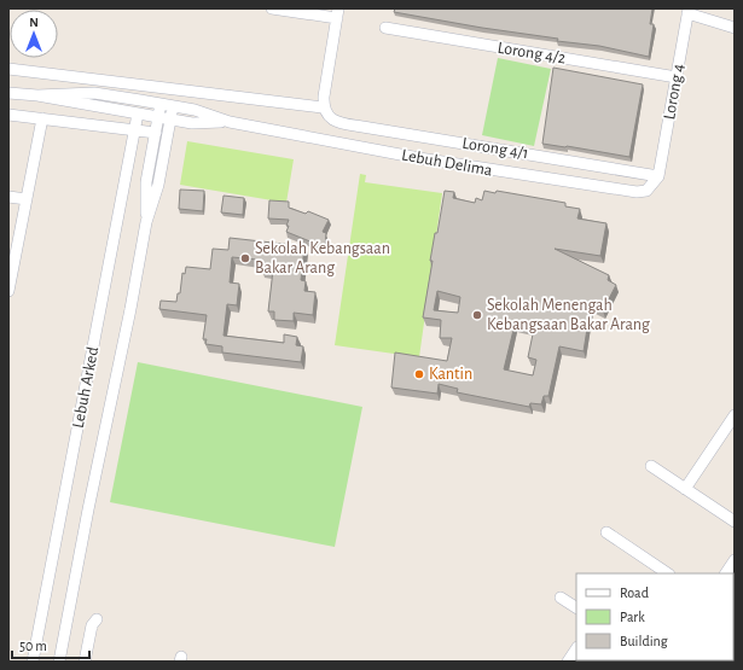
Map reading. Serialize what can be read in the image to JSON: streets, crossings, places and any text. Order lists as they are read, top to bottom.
{
  "streets": {
    "street": [
      "Lorong 4/2",
      "Lorong 4",
      "Lorong 4/1",
      "Lebuh Delima",
      "Lebuh Arked"
    ]
  },
  "crossings": [
    ["Lorong 4/2", "Lorong 4"],
    ["Lorong 4", "Lorong 4/1"],
    ["Lorong 4", "Lebuh Delima"],
    ["Lorong 4/1", "Lebuh Delima"],
    ["Lebuh Delima", "Lebuh Arked"]
  ],
  "places": ["Sekolah Kebangsaan Bakar Arang", "Sekolah Menengah Kebangsaan Bakar Arang", "Kantin"],
  "legend": ["Road", "Park", "Building"],
  "scale_bar": "50 m",
  "north": "top"
}
